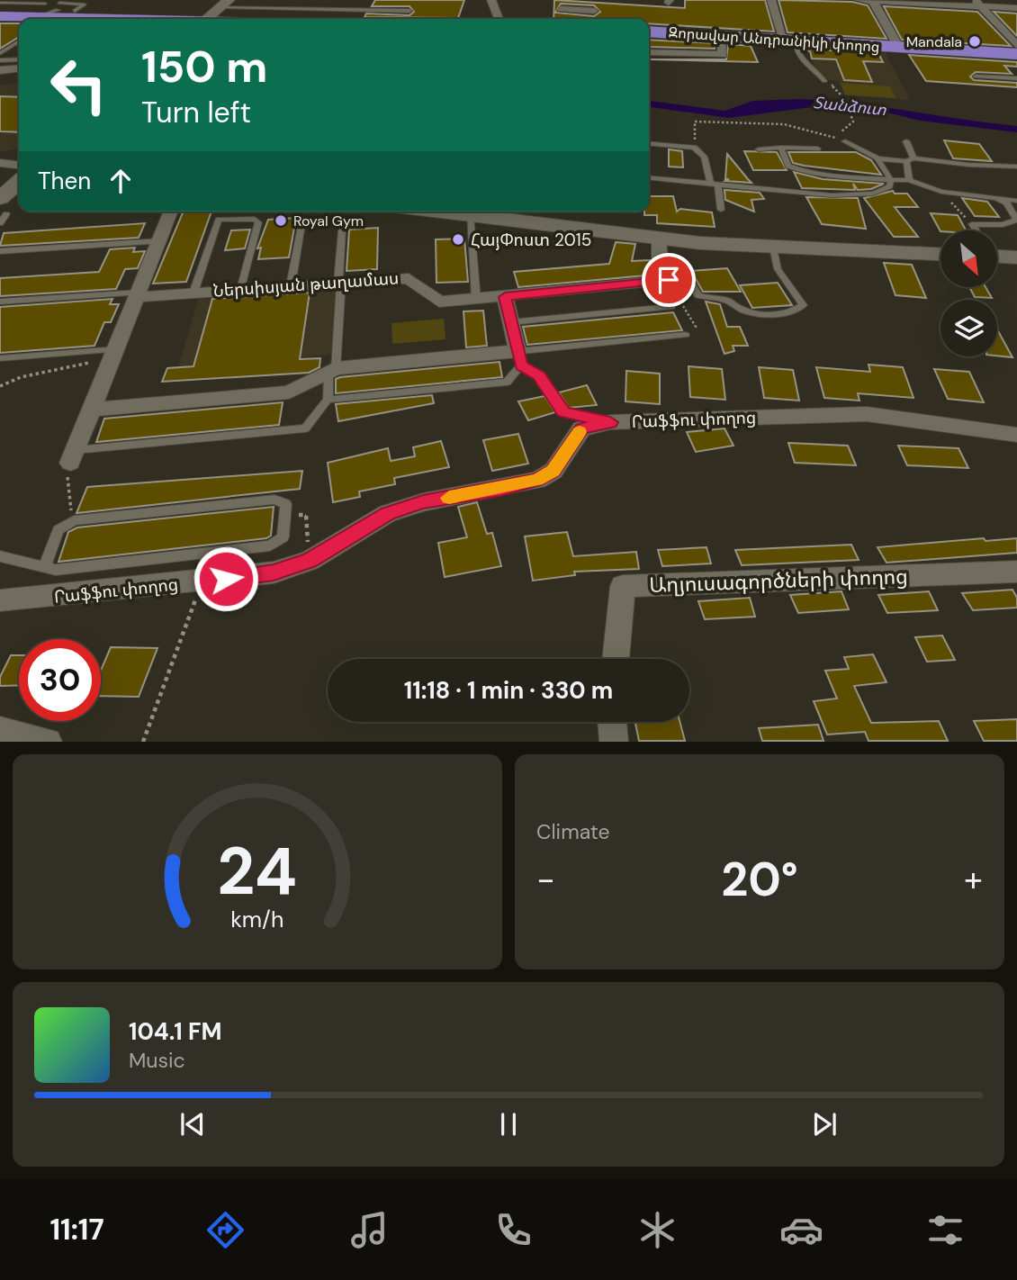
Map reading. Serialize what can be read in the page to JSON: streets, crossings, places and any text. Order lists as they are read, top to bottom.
{
  "streets": {
    "highway": ["Զորավար Անդրանիկի փողոց"],
    "street": ["Ներսիսյան թաղամաս", "Րաֆֆու փողոց", "Աղյուսագործների փողոց"]
  },
  "water": ["Տանձուտ"],
  "places": ["Mandala", "Royal Gym", "ՀայՓոստ 2015"],
  "north": "bottom right",
  "page": {
    "turn": ["150 m", "Turn left"],
    "then": "Then",
    "limit": "30",
    "trip": "11:18 · 1 min · 330 m",
    "tile": "Climate",
    "heat": ["−", "20°", "+"],
    "song": ["104.1 FM", "Music"],
    "tabs": "11:17",
    "gauge": ["24", "km/h"]
  }
}
